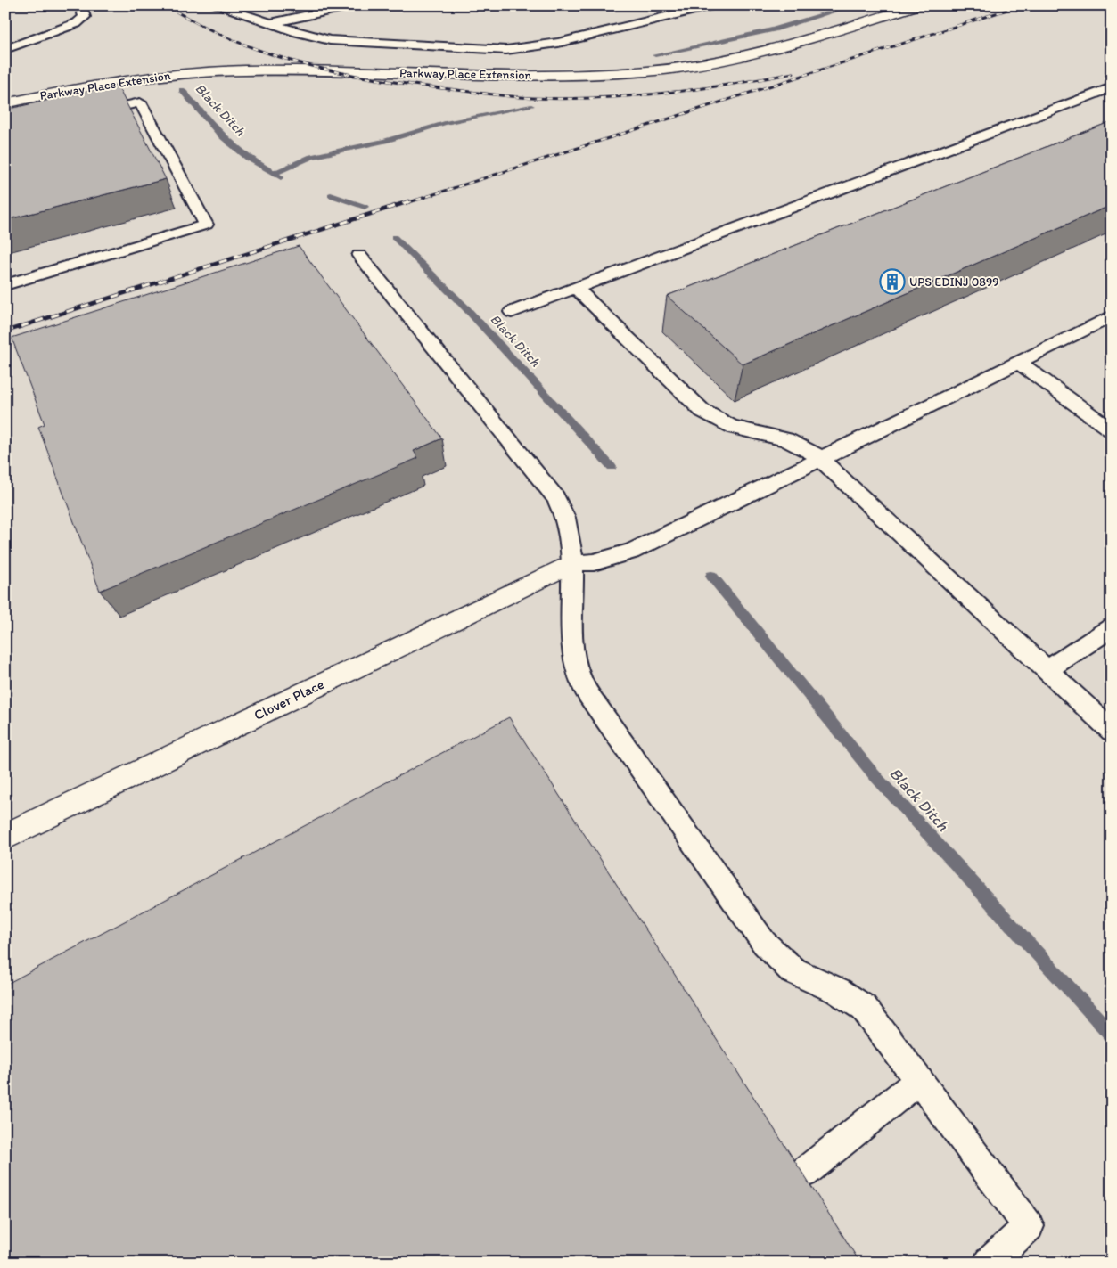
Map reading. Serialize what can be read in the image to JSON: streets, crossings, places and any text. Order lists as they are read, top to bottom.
{
  "streets": {
    "main road": ["Parkway Place Extension", "Clover Place"]
  },
  "water": ["Black Ditch"],
  "places": {
    "building": ["UPS EDINJ 0899"]
  }
}
